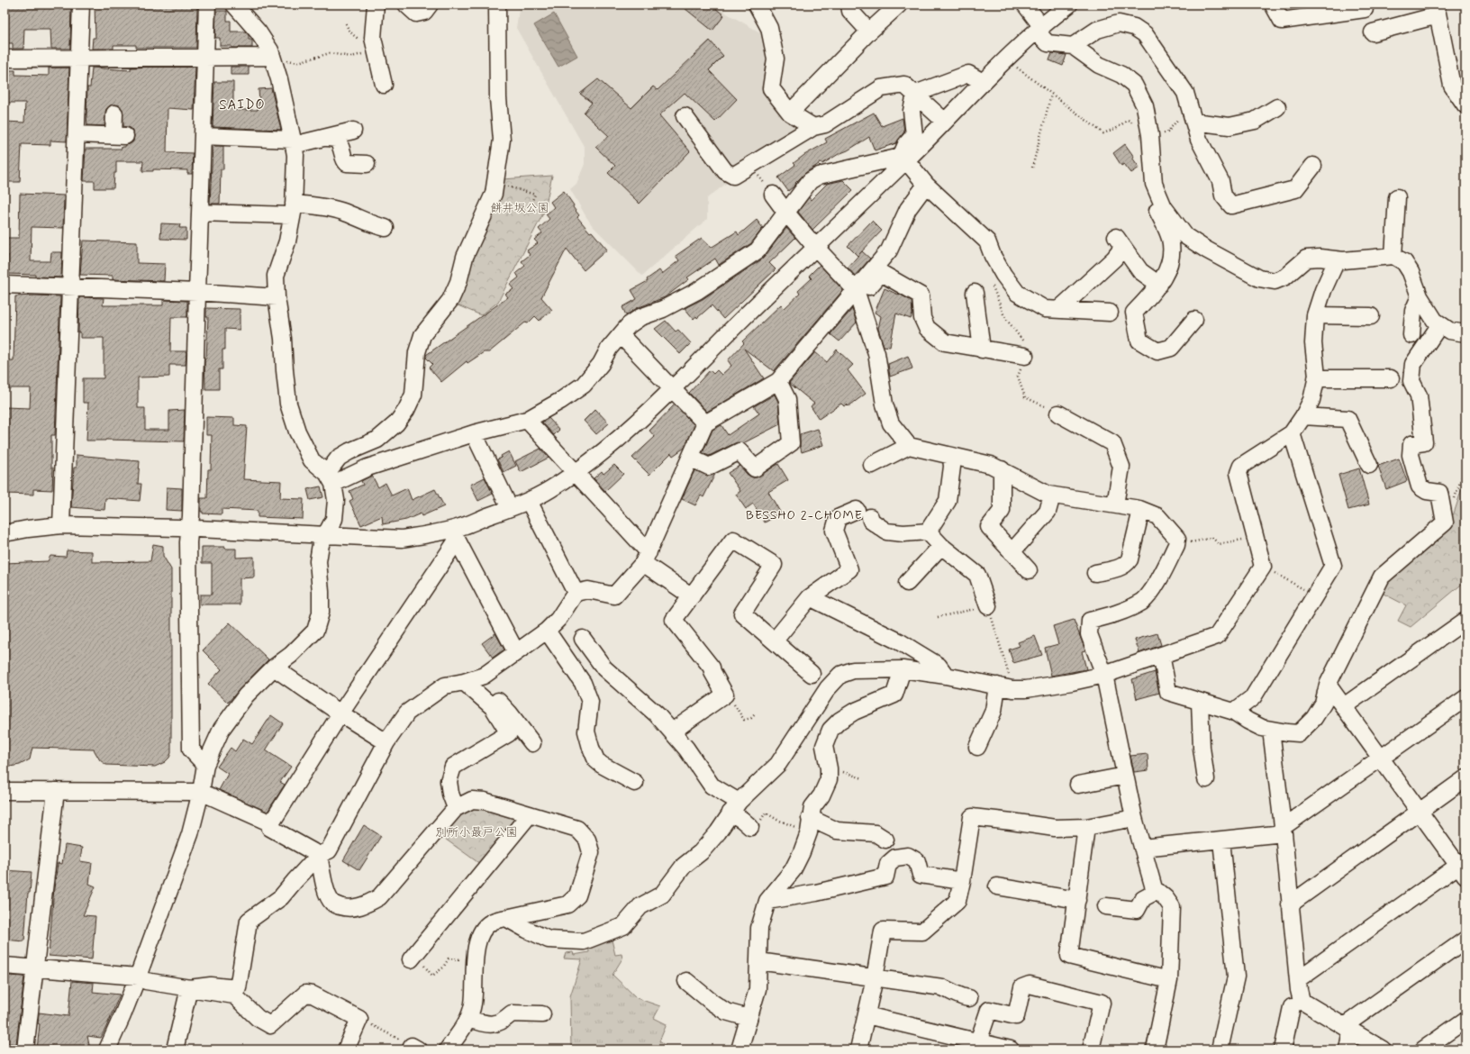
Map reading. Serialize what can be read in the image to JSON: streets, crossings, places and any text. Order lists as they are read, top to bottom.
{
  "districts": ["SAIDO", "BESSHO 2-CHOME"],
  "parks": ["餅井坂公園", "別所小最戸公園"]
}
